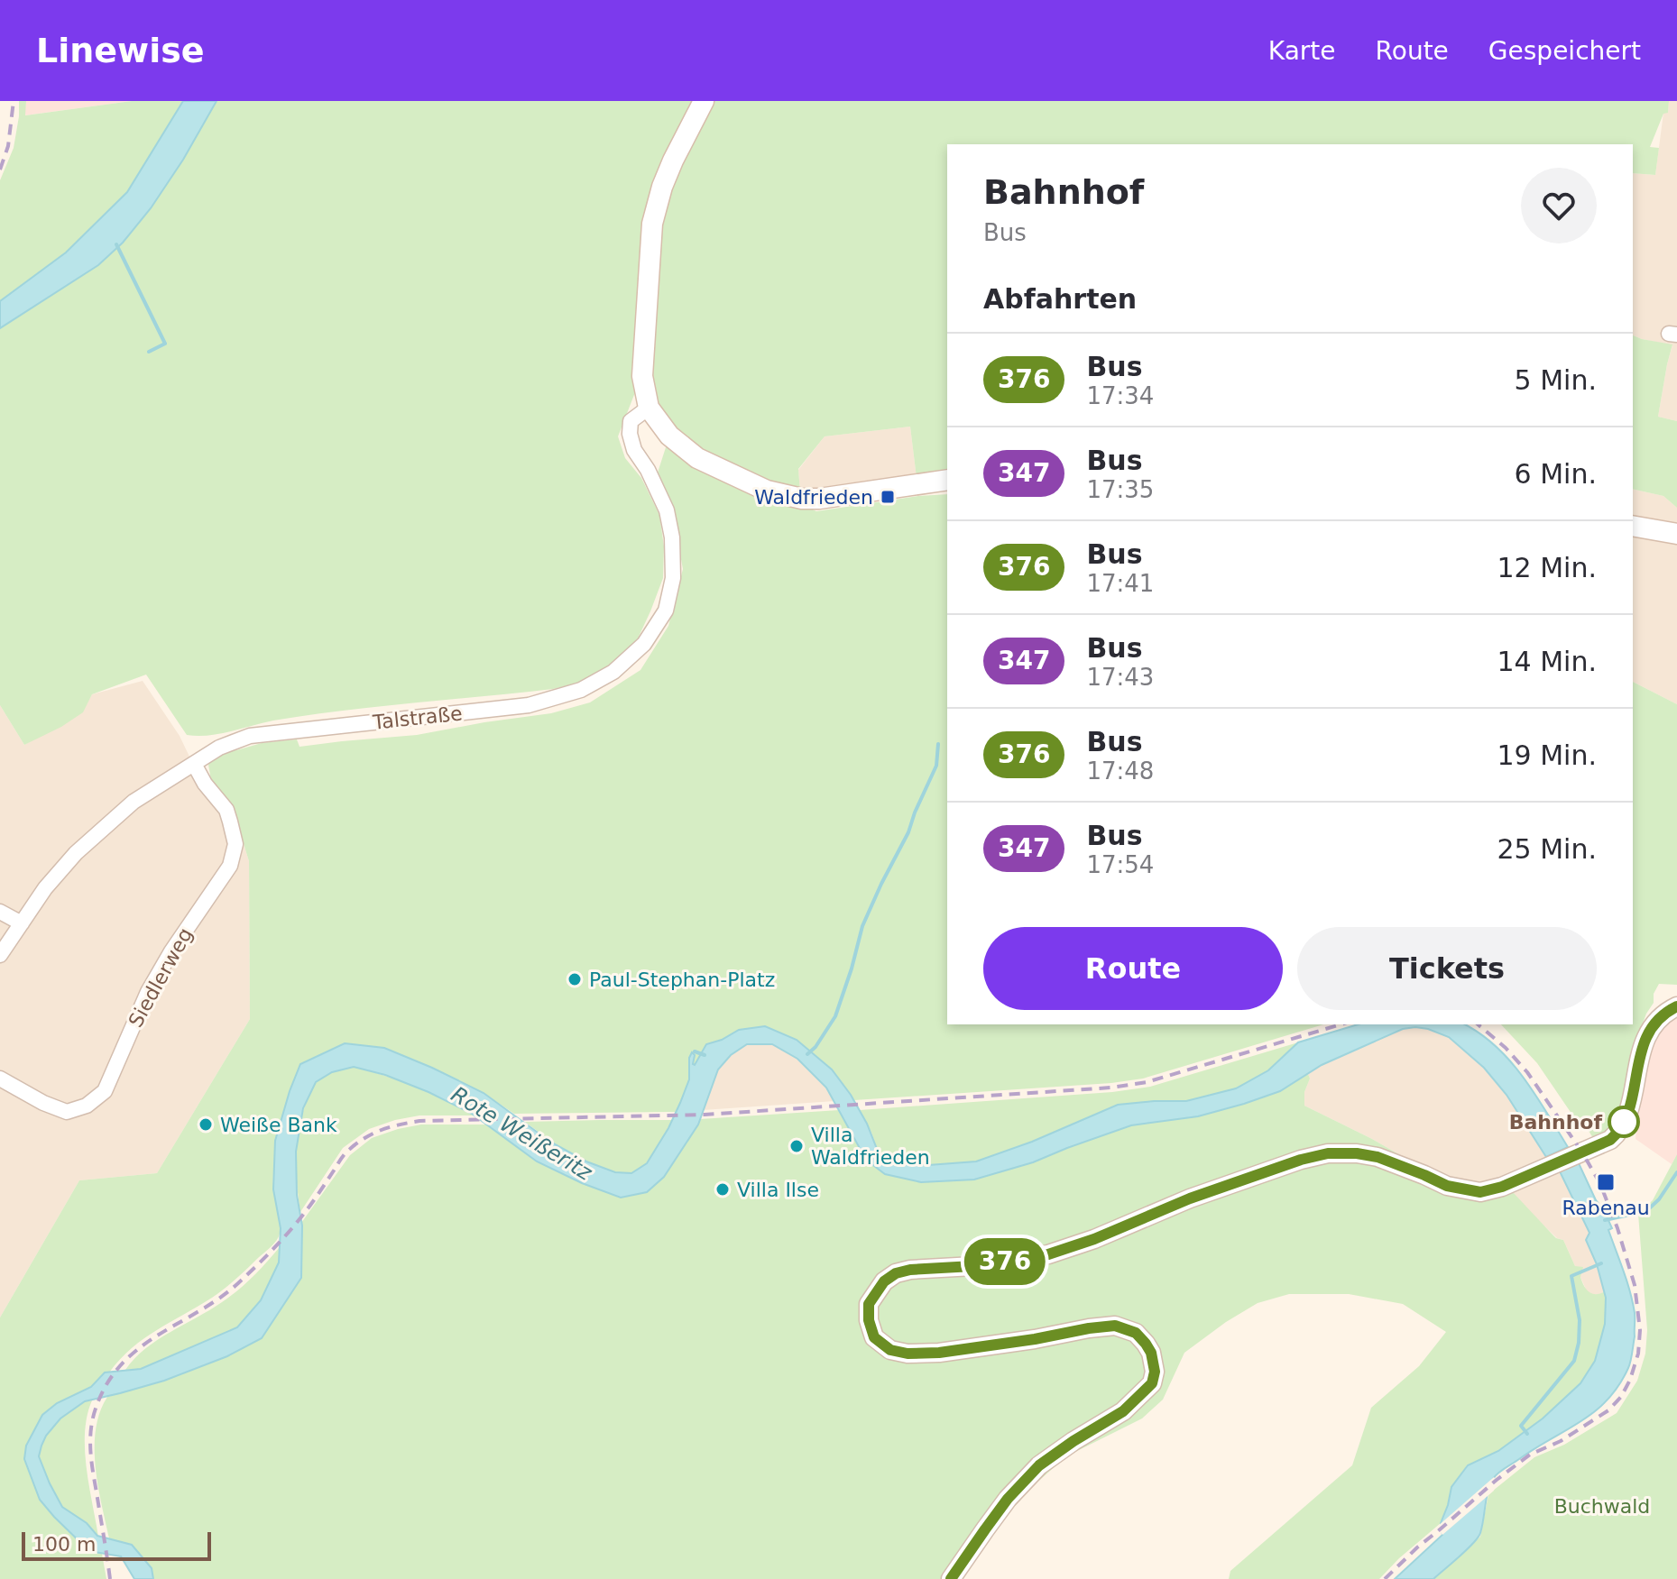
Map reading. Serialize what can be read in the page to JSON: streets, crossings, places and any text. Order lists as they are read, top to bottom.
{
  "streets": {
    "street": ["Talstraße", "Siedlerweg"]
  },
  "crossings": [
    ["Talstraße", "Siedlerweg"]
  ],
  "water": ["Rote Weißeritz"],
  "parks": ["Buchwald"],
  "places": {
    "transit": ["Waldfrieden", "Rabenau"],
    "other": [
      "Paul-Stephan-Platz",
      "Bahnhof",
      "Weiße Bank",
      "Villa Waldfrieden",
      "Villa Ilse"
    ]
  },
  "lines": ["bus line 376"],
  "scale_bar": "100 m",
  "page": {
    "header": "Linewise",
    "nav": ["Karte", "Route", "Gespeichert"],
    "on_map": "376",
    "heading": [
      ["Bahnhof", "Bus"],
      "Abfahrten"
    ],
    "list": [
      {
        "mark": "376",
        "name": "Bus",
        "note": "17:34",
        "value": "5 Min."
      },
      {
        "mark": "347",
        "name": "Bus",
        "note": "17:35",
        "value": "6 Min."
      },
      {
        "mark": "376",
        "name": "Bus",
        "note": "17:41",
        "value": "12 Min."
      },
      {
        "mark": "347",
        "name": "Bus",
        "note": "17:43",
        "value": "14 Min."
      },
      {
        "mark": "376",
        "name": "Bus",
        "note": "17:48",
        "value": "19 Min."
      },
      {
        "mark": "347",
        "name": "Bus",
        "note": "17:54",
        "value": "25 Min."
      }
    ],
    "buttons": ["Route", "Tickets"],
    "scale": "100 m"
  }
}
